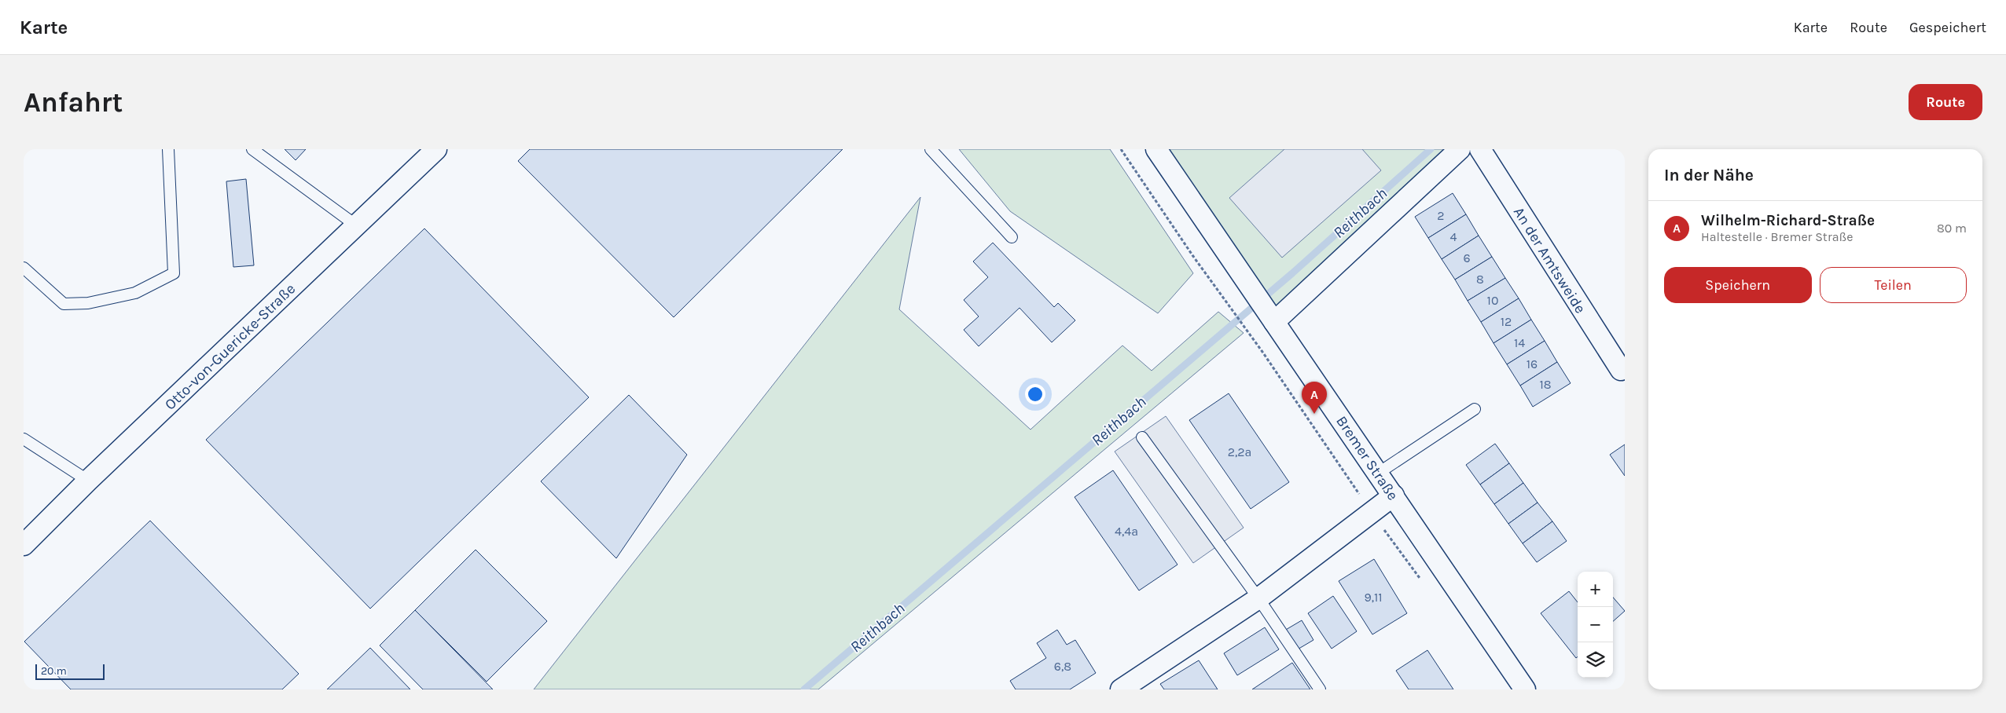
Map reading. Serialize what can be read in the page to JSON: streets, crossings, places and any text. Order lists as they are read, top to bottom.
{
  "streets": {
    "street": ["An der Amtsweide", "Otto-von-Guericke-Straße", "Bremer Straße"]
  },
  "water": ["Reithbach"],
  "house_numbers": [
    "2",
    "4",
    "6",
    "8",
    "10",
    "12",
    "14",
    "16",
    "18",
    "2,2a",
    "4,4a",
    "9,11",
    "6,8"
  ],
  "scale_bar": "20 m",
  "page": {
    "header": "Karte",
    "nav": ["Karte", "Route", "Gespeichert"],
    "buttons": [
      "Route",
      ["Speichern", "Teilen"]
    ],
    "title": "Anfahrt",
    "heading": "In der Nähe",
    "list": [
      {
        "mark": "A",
        "name": "Wilhelm-Richard-Straße",
        "note": "Haltestelle · Bremer Straße",
        "value": "80 m"
      }
    ],
    "pins": "A",
    "map_buttons": ["+", "−"],
    "scale": "20 m"
  }
}
